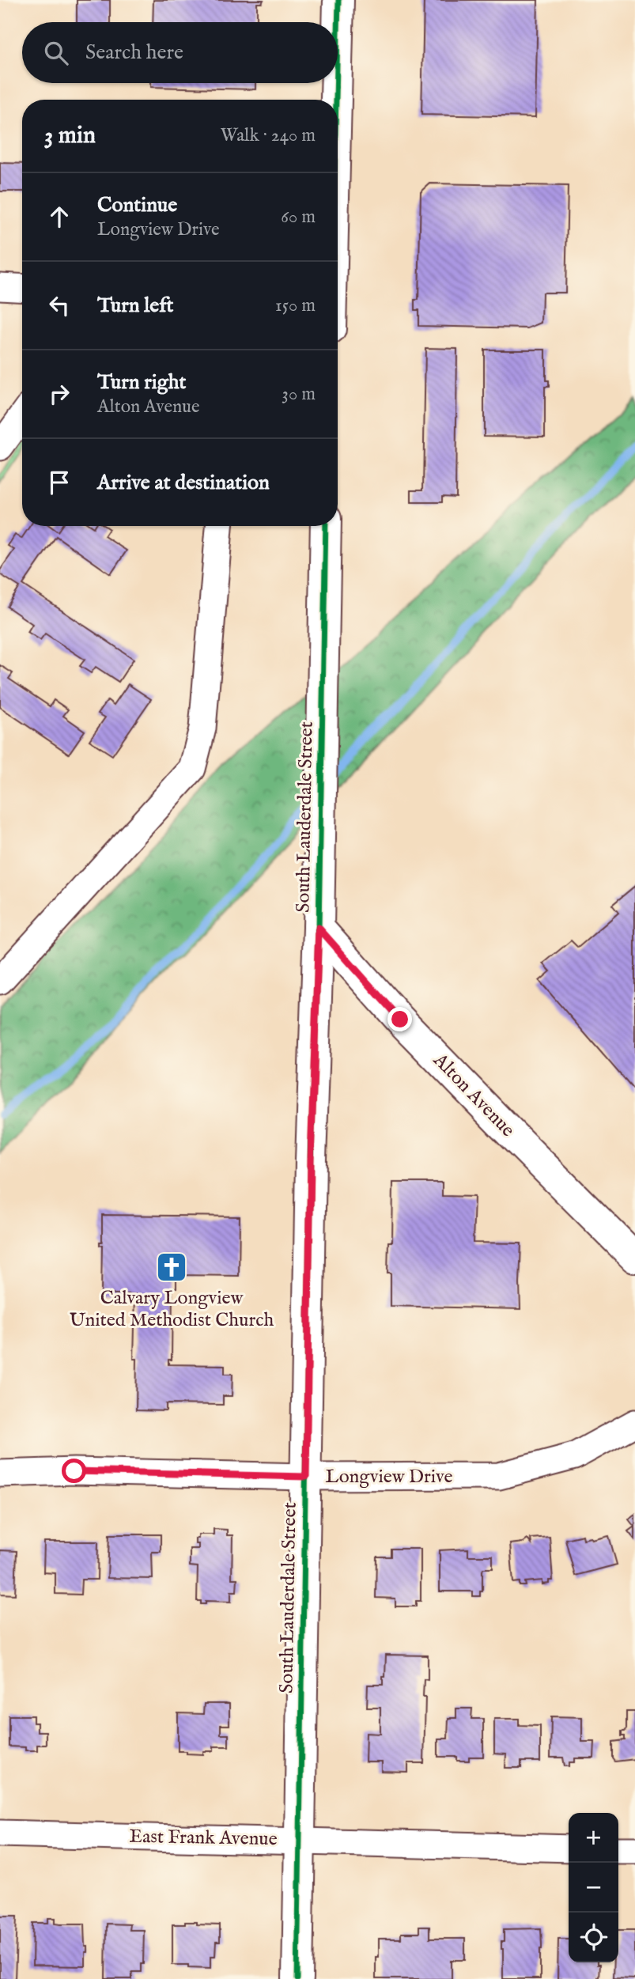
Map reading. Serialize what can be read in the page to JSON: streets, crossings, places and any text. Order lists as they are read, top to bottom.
{
  "streets": {
    "street": [
      "South Lauderdale Street",
      "Alton Avenue",
      "Longview Drive",
      "East Frank Avenue"
    ]
  },
  "crossings": [
    ["South Lauderdale Street", "Alton Avenue"],
    ["South Lauderdale Street", "Longview Drive"],
    ["South Lauderdale Street", "East Frank Avenue"]
  ],
  "places": {
    "church": ["Calvary Longview United Methodist Church"]
  },
  "page": {
    "search": "Search here",
    "heading": ["3 min", "Walk · 240 m"],
    "list": [
      ["Continue", "Longview Drive", "60 m"],
      ["Turn left", "150 m"],
      ["Turn right", "Alton Avenue", "30 m"],
      "Arrive at destination"
    ],
    "map_buttons": ["+", "−"]
  }
}
